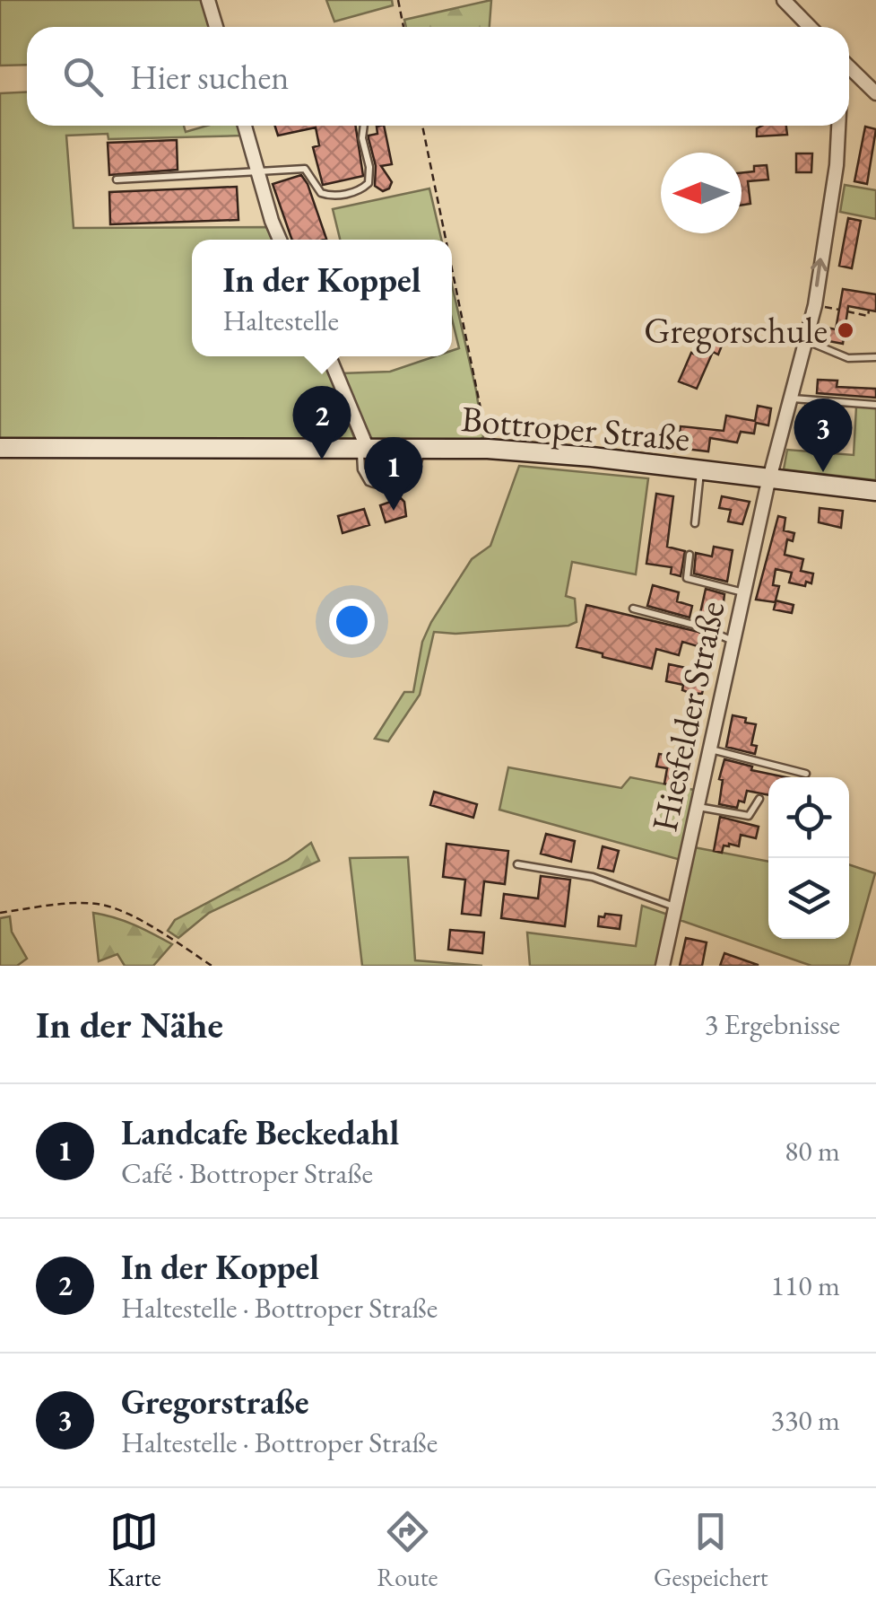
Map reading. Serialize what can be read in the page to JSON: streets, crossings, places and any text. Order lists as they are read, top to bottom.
{
  "streets": {
    "main road": ["Bottroper Straße"],
    "street": ["Hiesfelder Straße"]
  },
  "crossings": [
    ["Bottroper Straße", "Hiesfelder Straße"]
  ],
  "places": ["Gregorschule"],
  "north": "left",
  "page": {
    "search": "Hier suchen",
    "popup": ["In der Koppel", "Haltestelle"],
    "pins": ["2", "3", "1"],
    "heading": ["In der Nähe", "3 Ergebnisse"],
    "list": [
      {
        "mark": "1",
        "name": "Landcafe Beckedahl",
        "note": "Café · Bottroper Straße",
        "value": "80 m"
      },
      {
        "mark": "2",
        "name": "In der Koppel",
        "note": "Haltestelle · Bottroper Straße",
        "value": "110 m"
      },
      {
        "mark": "3",
        "name": "Gregorstraße",
        "note": "Haltestelle · Bottroper Straße",
        "value": "330 m"
      }
    ],
    "nav": ["Karte", "Route", "Gespeichert"]
  }
}
